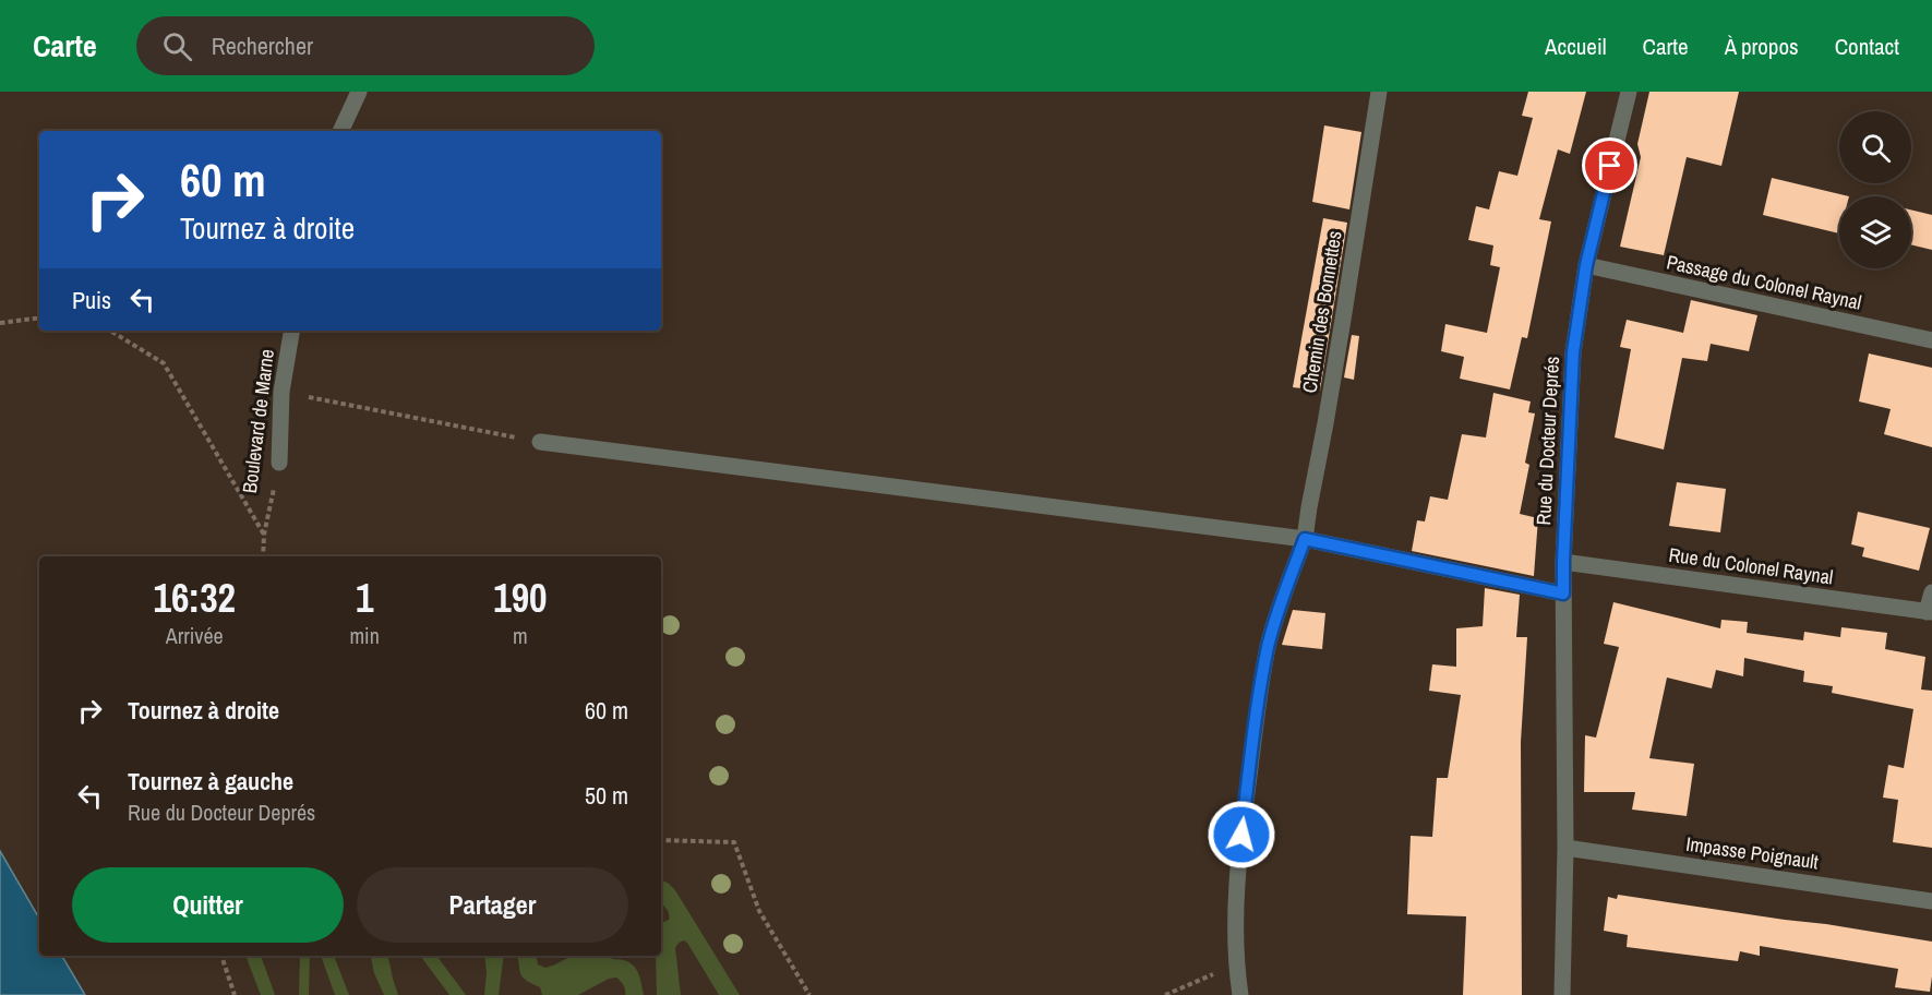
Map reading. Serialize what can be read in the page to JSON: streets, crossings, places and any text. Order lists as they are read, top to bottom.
{
  "streets": {
    "street": [
      "Passage du Colonel Raynal",
      "Chemin des Bonnettes",
      "Boulevard de Marne",
      "Rue du Docteur Deprés",
      "Rue du Colonel Raynal",
      "Impasse Poignault"
    ]
  },
  "crossings": [
    ["Passage du Colonel Raynal", "Rue du Docteur Deprés"],
    ["Rue du Docteur Deprés", "Rue du Colonel Raynal"]
  ],
  "page": {
    "header": "Carte",
    "search": "Rechercher",
    "nav": [
      "Accueil",
      "Carte",
      "À propos",
      "Contact"
    ],
    "turn": ["60 m", "Tournez à droite"],
    "then": "Puis",
    "eta": [
      "16:32",
      "Arrivée",
      "1",
      "min",
      "190",
      "m"
    ],
    "list": [
      {
        "name": "Tournez à droite",
        "value": "60 m"
      },
      {
        "name": "Tournez à gauche",
        "note": "Rue du Docteur Deprés",
        "value": "50 m"
      }
    ],
    "buttons": ["Quitter", "Partager"]
  }
}
